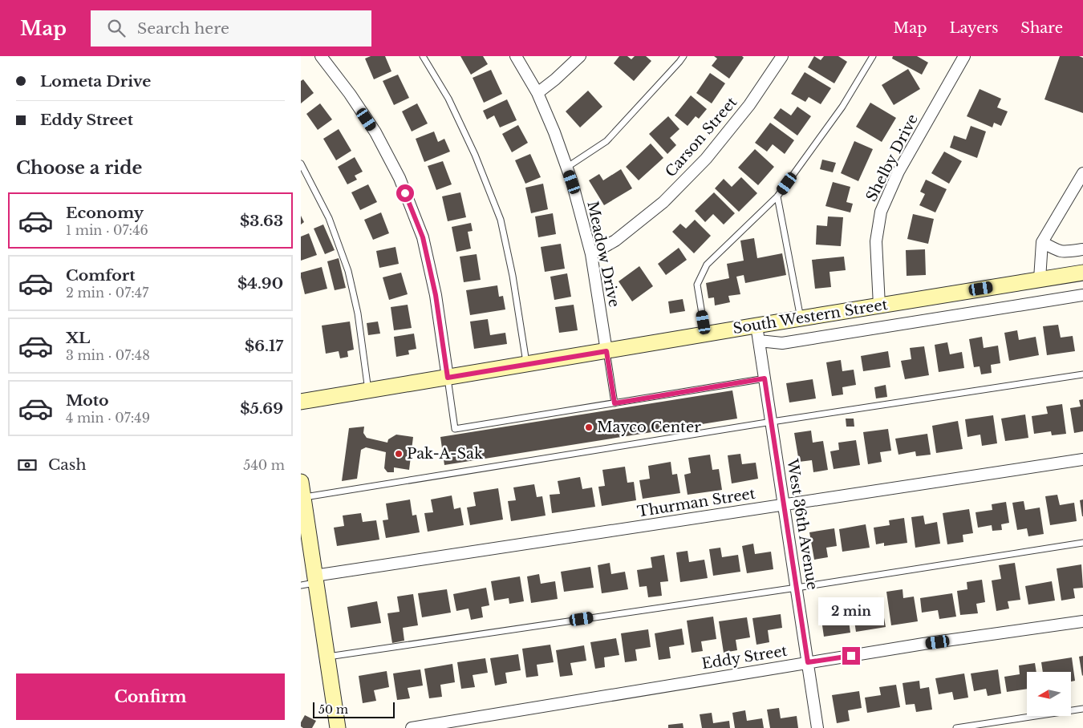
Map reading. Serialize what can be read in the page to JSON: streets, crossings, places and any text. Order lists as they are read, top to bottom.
{
  "streets": {
    "main road": ["South Western Street"],
    "street": [
      "Carson Street",
      "Shelby Drive",
      "Meadow Drive",
      "Thurman Street",
      "West 36th Avenue",
      "Eddy Street"
    ]
  },
  "crossings": [
    ["Carson Street", "Meadow Drive"],
    ["Shelby Drive", "South Western Street"],
    ["Meadow Drive", "South Western Street"],
    ["South Western Street", "West 36th Avenue"],
    ["Thurman Street", "West 36th Avenue"],
    ["West 36th Avenue", "Eddy Street"]
  ],
  "places": ["Mayco Center", "Pak-A-Sak"],
  "scale_bar": "50 m",
  "north": "left",
  "page": {
    "header": "Map",
    "search": "Search here",
    "nav": ["Map", "Layers", "Share"],
    "banner": ["Lometa Drive", "Eddy Street"],
    "heading": "Choose a ride",
    "list": [
      {
        "name": "Economy",
        "note": "1 min · 07:46",
        "value": "$3.63"
      },
      {
        "name": "Comfort",
        "note": "2 min · 07:47",
        "value": "$4.90"
      },
      {
        "name": "XL",
        "note": "3 min · 07:48",
        "value": "$6.17"
      },
      {
        "name": "Moto",
        "note": "4 min · 07:49",
        "value": "$5.69"
      }
    ],
    "pay": ["Cash", "540 m"],
    "bubble": "2 min",
    "buttons": "Confirm",
    "scale": "50 m"
  }
}
